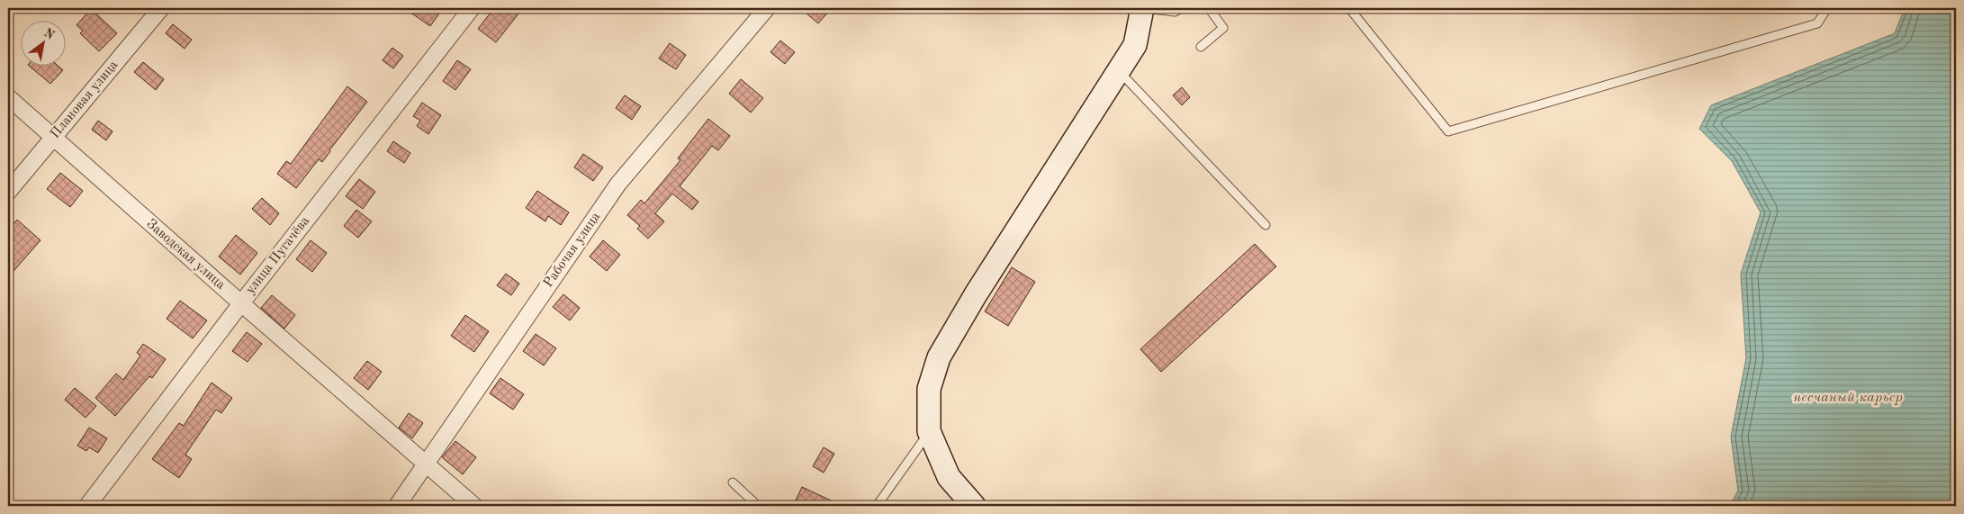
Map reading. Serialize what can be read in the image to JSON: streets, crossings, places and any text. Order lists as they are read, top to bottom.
{
  "streets": {
    "street": [
      "Плановая улица",
      "Рабочая улица",
      "Заводская улица",
      "улица Пугачёва"
    ]
  },
  "crossings": [
    ["Плановая улица", "Заводская улица"],
    ["Рабочая улица", "Заводская улица"],
    ["Заводская улица", "улица Пугачёва"]
  ],
  "water": ["песчаный карьер"],
  "north": "top right"
}
